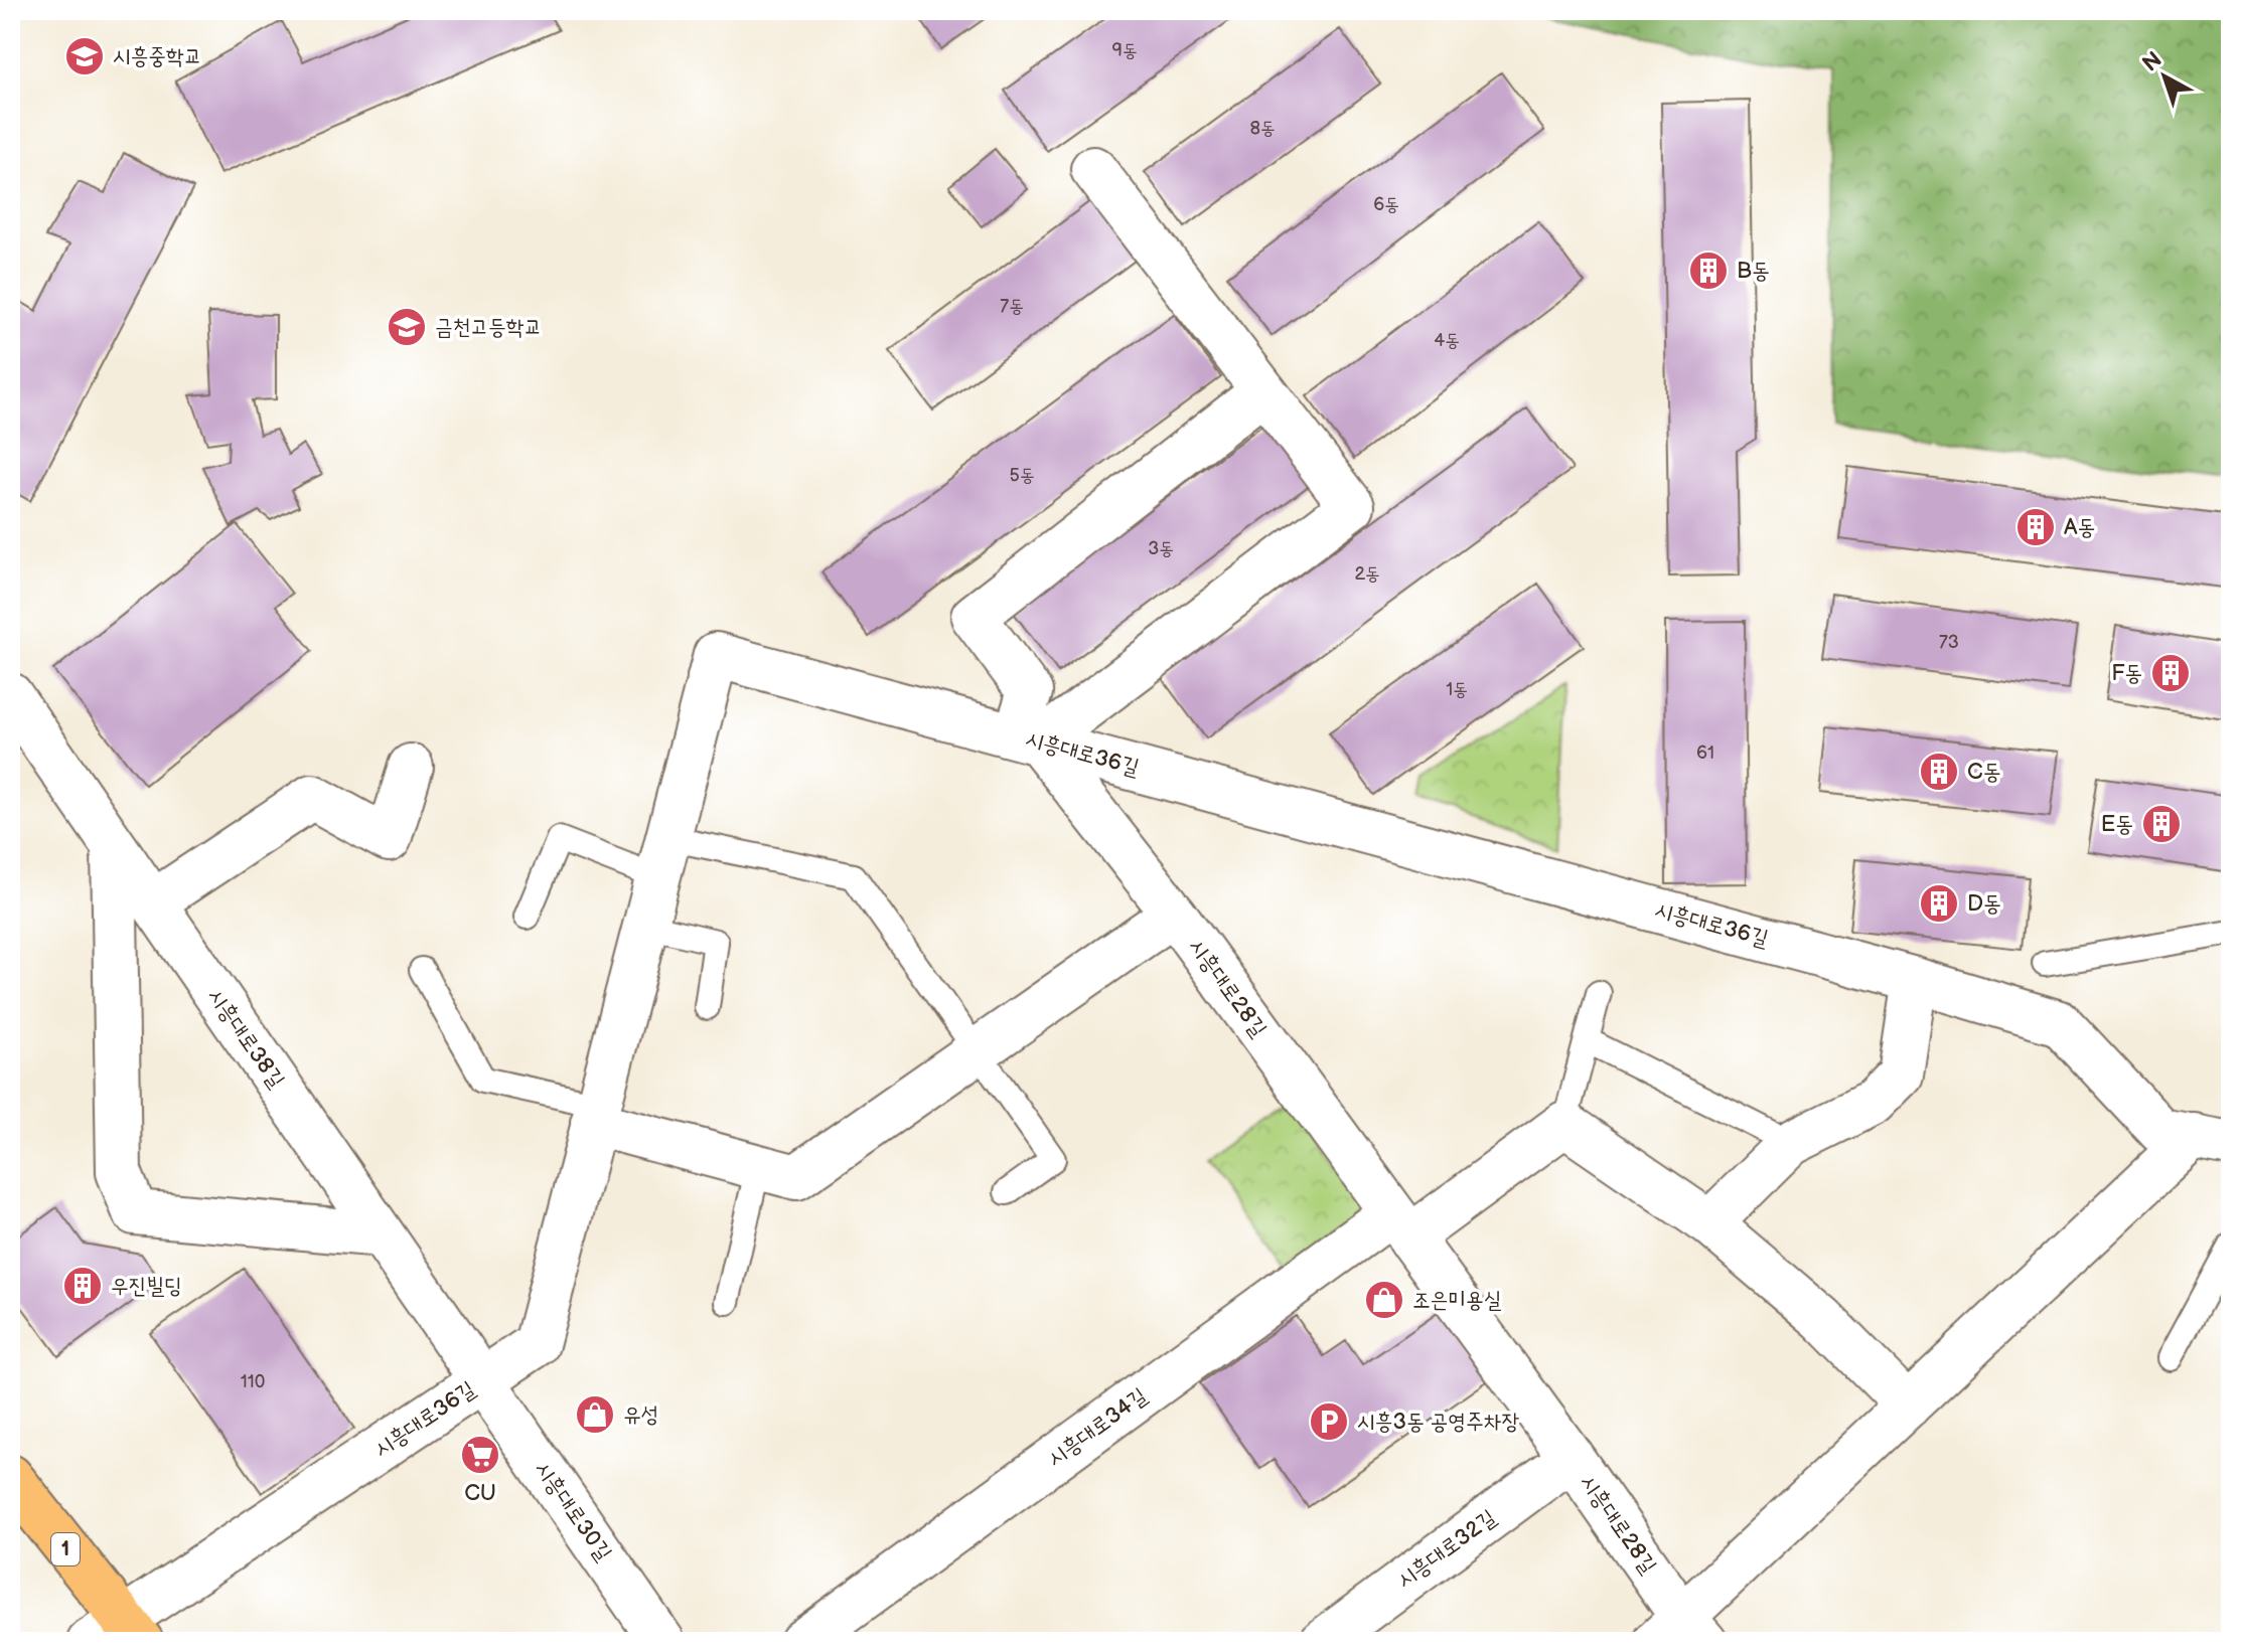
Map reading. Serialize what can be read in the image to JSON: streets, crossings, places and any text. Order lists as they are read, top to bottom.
{
  "streets": {
    "main road": ["1"],
    "street": [
      "시흥대로36길",
      "시흥대로28길",
      "시흥대로38길",
      "시흥대로34길",
      "시흥대로30길",
      "시흥대로32길"
    ]
  },
  "crossings": [
    ["시흥대로36길", "시흥대로28길"],
    ["시흥대로36길", "시흥대로38길"],
    ["시흥대로36길", "시흥대로30길"],
    ["시흥대로36길", "1"],
    ["시흥대로28길", "시흥대로34길"],
    ["시흥대로28길", "시흥대로32길"],
    ["시흥대로38길", "시흥대로30길"]
  ],
  "places": {
    "school or university": ["시흥중학교", "금천고등학교"],
    "building": [
      "B동",
      "A동",
      "F동",
      "C동",
      "E동",
      "D동",
      "우진빌딩"
    ],
    "shop": ["조은미용실", "유성"],
    "parking": ["시흥3동 공영주차장"],
    "supermarket": ["CU"]
  },
  "house_numbers": [
    "9동",
    "8동",
    "6동",
    "7동",
    "4동",
    "5동",
    "3동",
    "2동",
    "73",
    "1동",
    "61",
    "110"
  ],
  "north": "top left"
}
